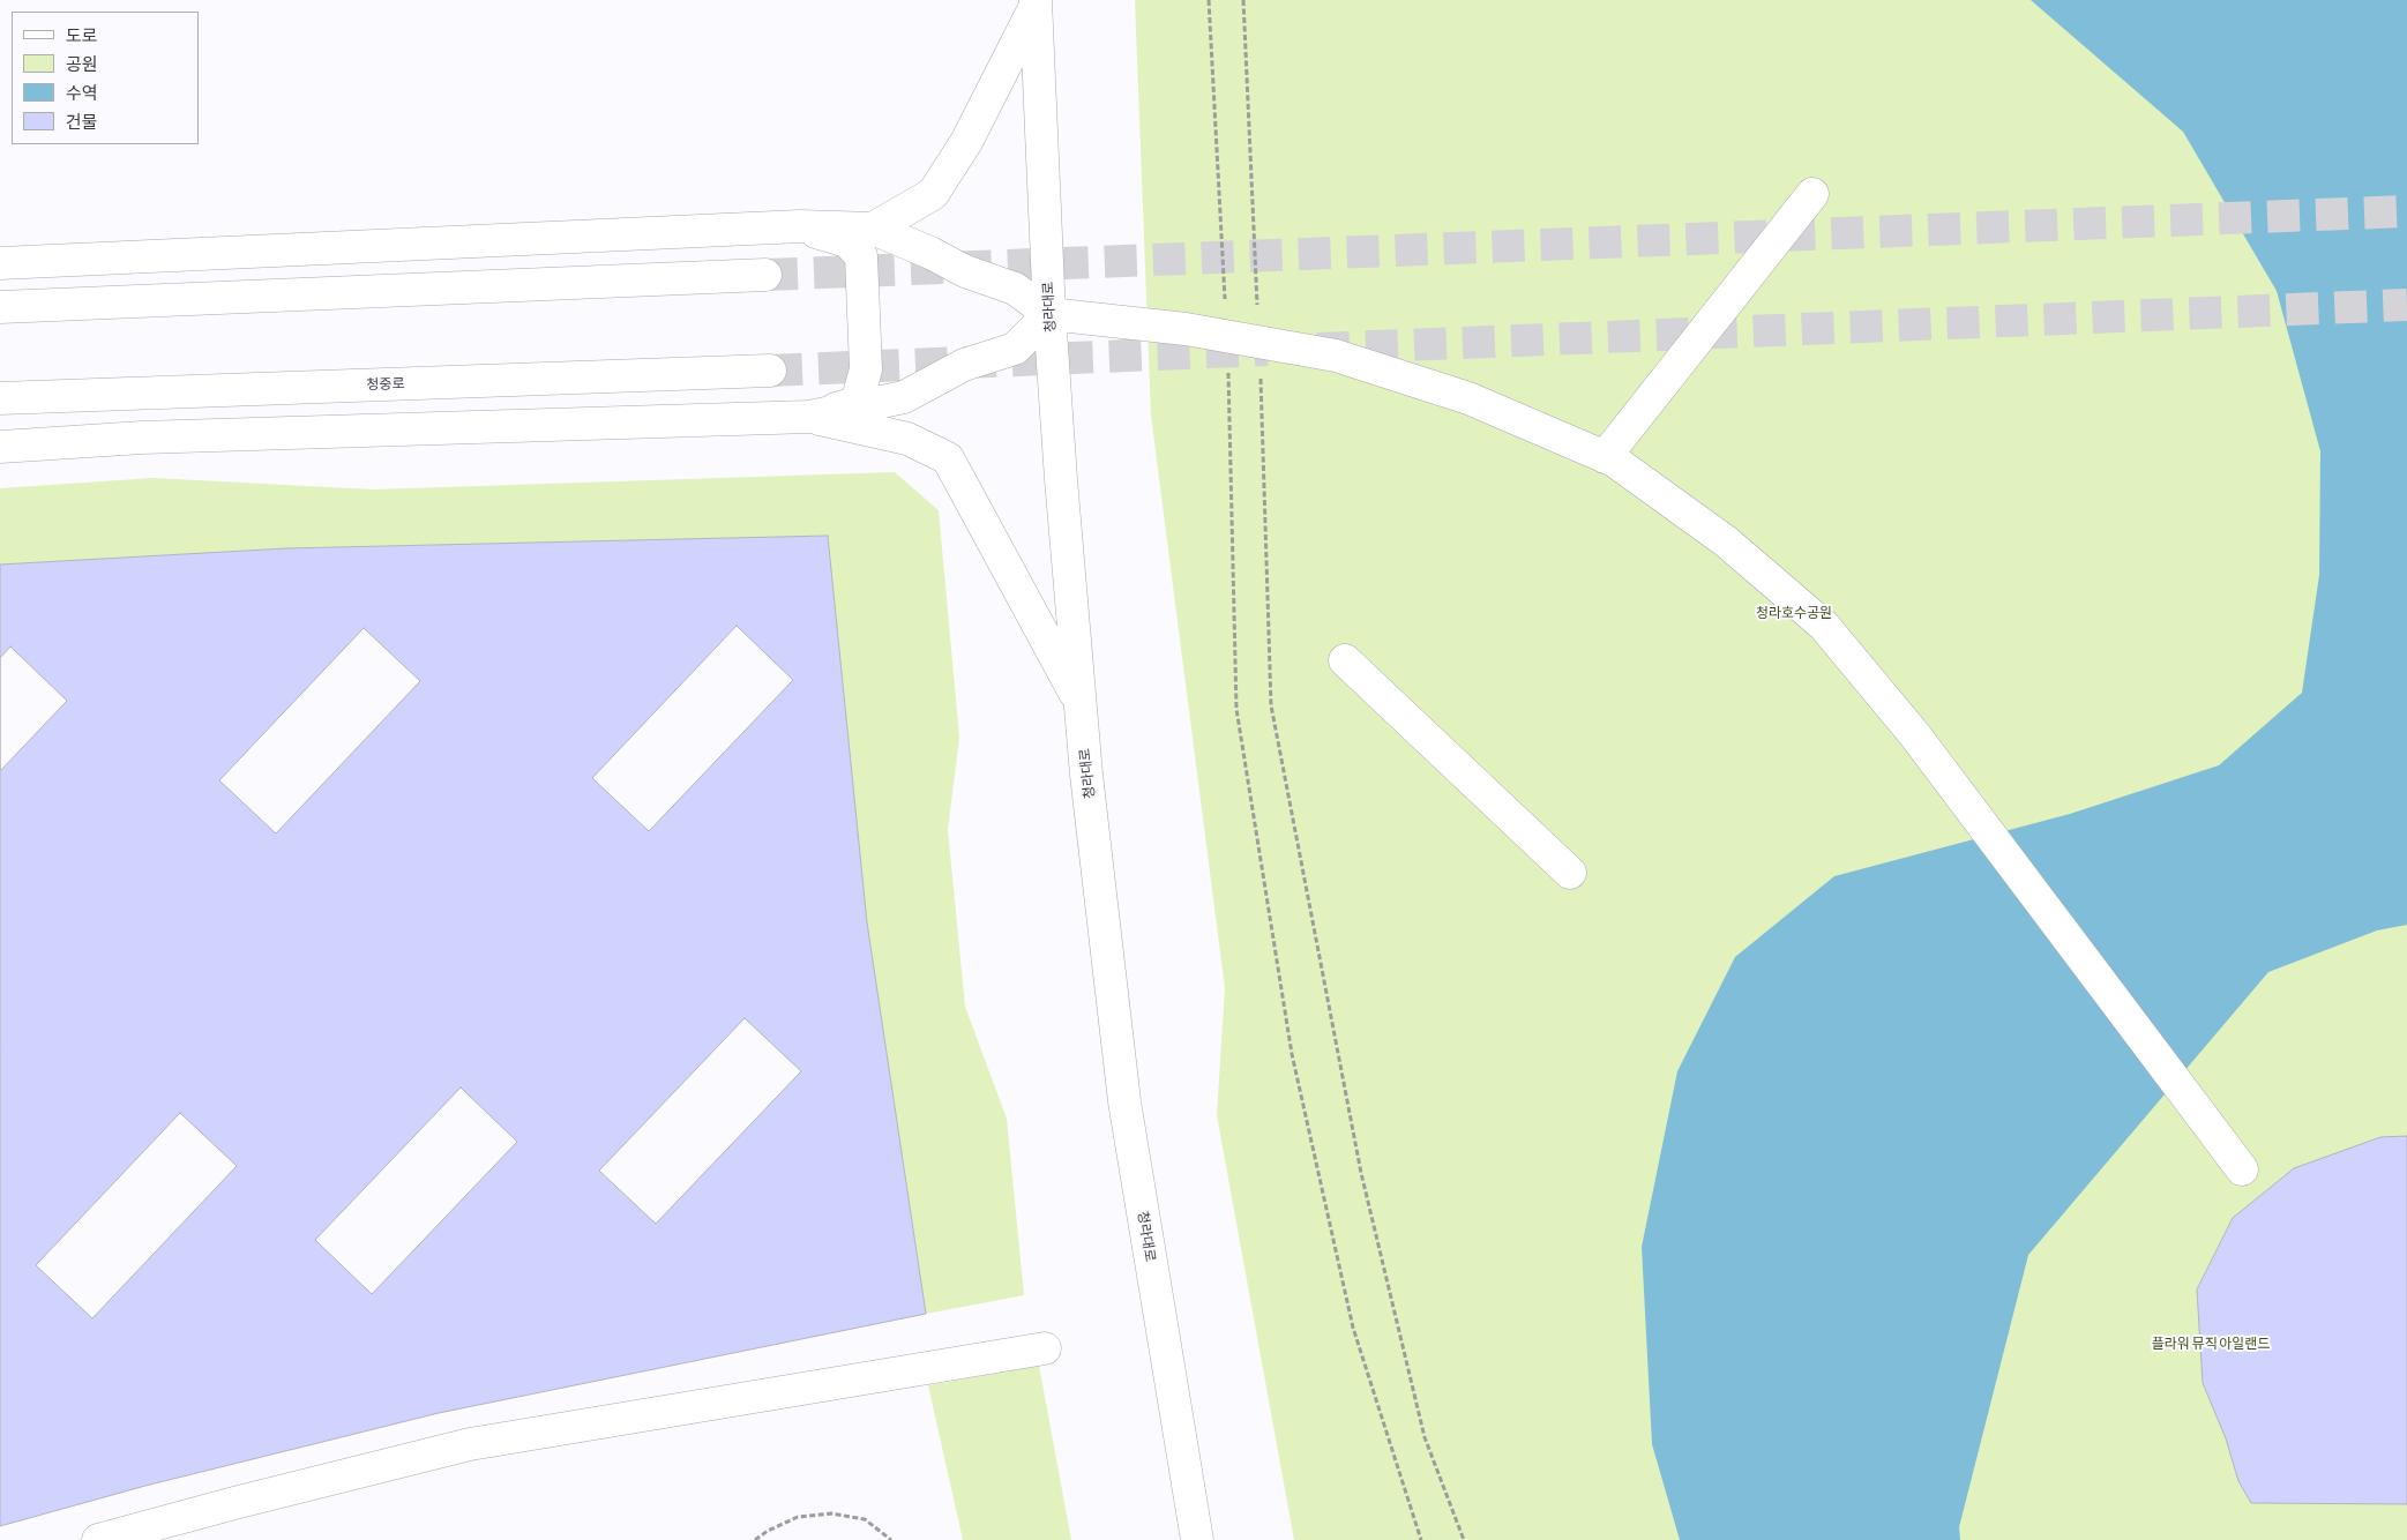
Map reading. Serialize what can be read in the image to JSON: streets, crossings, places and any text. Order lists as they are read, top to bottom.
{
  "streets": {
    "street": ["청라대로", "청중로"]
  },
  "parks": ["청라호수공원", "플라워 뮤직 아일랜드"],
  "legend": [
    "도로",
    "공원",
    "수역",
    "건물"
  ]
}
